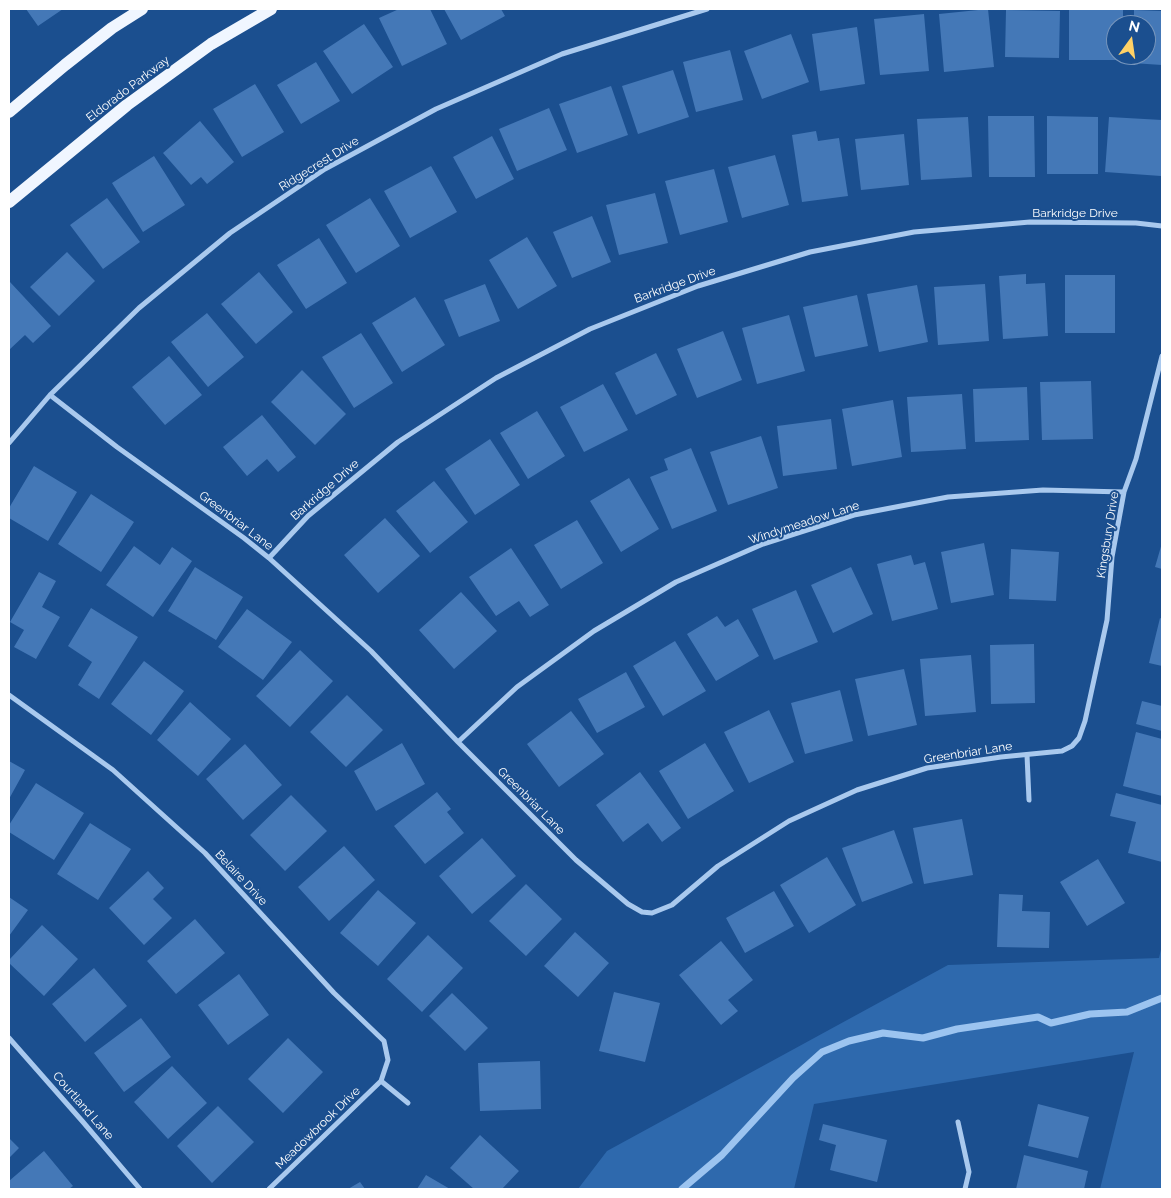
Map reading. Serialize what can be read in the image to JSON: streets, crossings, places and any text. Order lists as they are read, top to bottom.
{
  "streets": {
    "main road": ["Eldorado Parkway"],
    "street": [
      "Ridgecrest Drive",
      "Barkridge Drive",
      "Greenbriar Lane",
      "Windymeadow Lane",
      "Kingsbury Drive",
      "Belaire Drive",
      "Courtland Lane",
      "Meadowbrook Drive"
    ]
  },
  "crossings": [
    ["Ridgecrest Drive", "Greenbriar Lane"],
    ["Barkridge Drive", "Greenbriar Lane"],
    ["Greenbriar Lane", "Windymeadow Lane"],
    ["Greenbriar Lane", "Kingsbury Drive"],
    ["Windymeadow Lane", "Kingsbury Drive"],
    ["Belaire Drive", "Meadowbrook Drive"]
  ],
  "north": "top"
}
